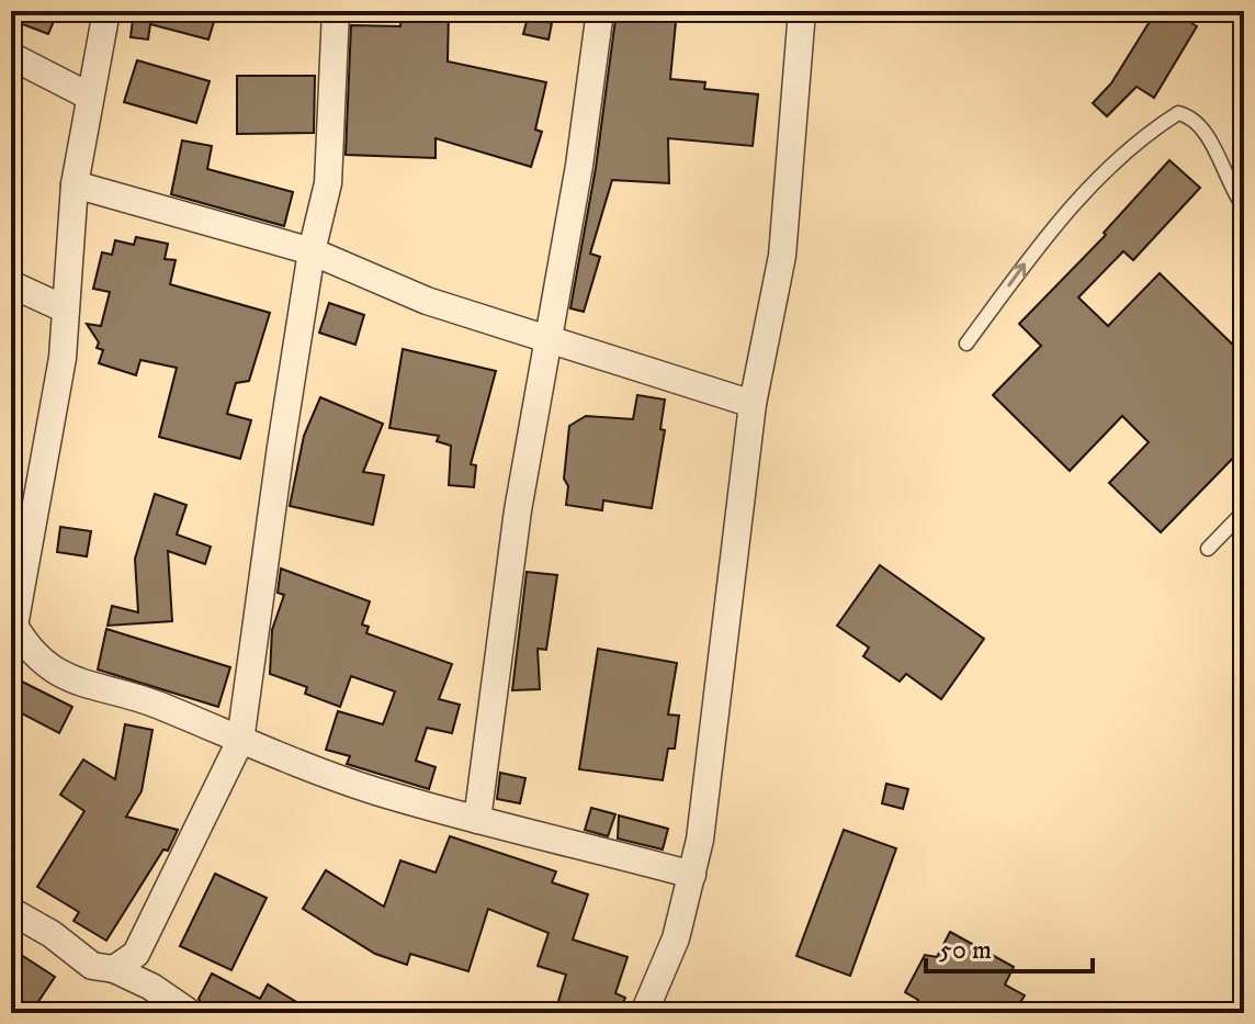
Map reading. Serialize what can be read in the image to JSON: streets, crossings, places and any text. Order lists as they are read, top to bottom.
{
  "scale_bar": "50 m"
}
